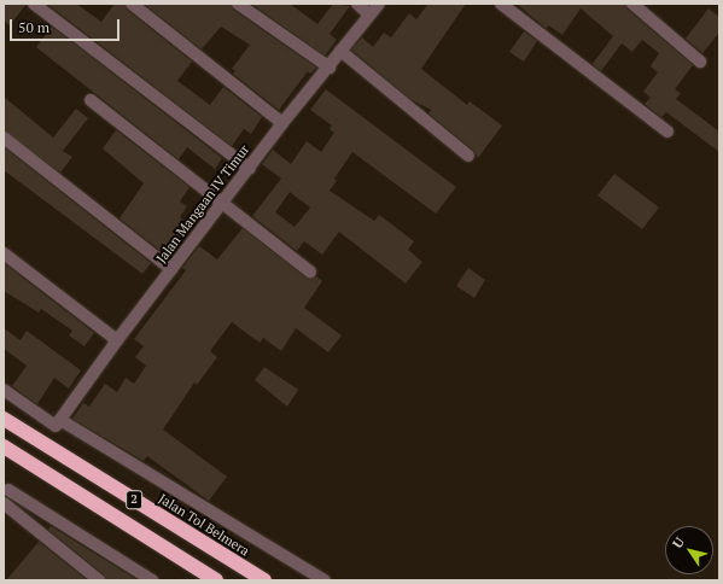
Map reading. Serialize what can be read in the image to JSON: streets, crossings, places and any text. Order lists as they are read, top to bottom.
{
  "streets": {
    "highway": ["2", "Jalan Tol Belmera"],
    "street": ["Jalan Mangaan IV Timur"]
  },
  "scale_bar": "50 m",
  "north": "top left"
}
